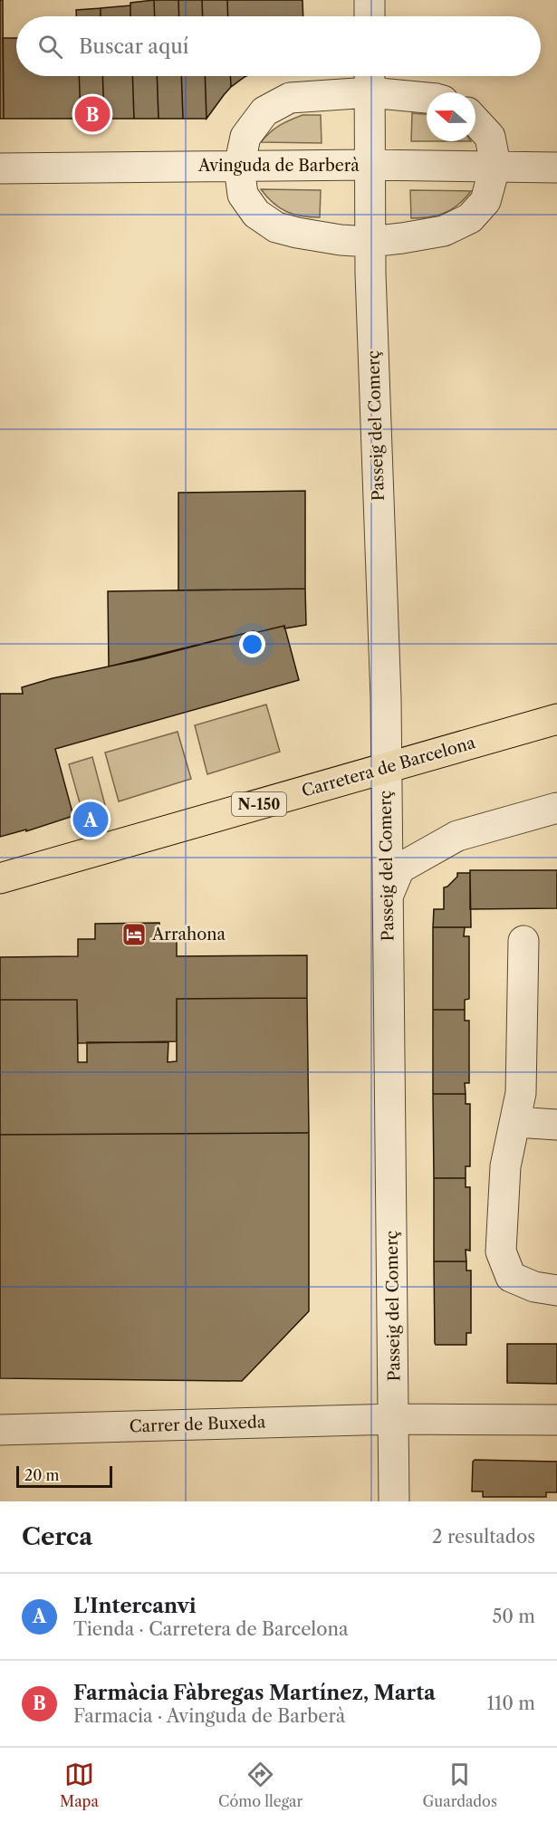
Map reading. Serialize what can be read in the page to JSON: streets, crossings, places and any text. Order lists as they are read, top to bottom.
{
  "streets": {
    "main road": ["Carretera de Barcelona", "N-150"],
    "street": ["Avinguda de Barberà", "Passeig del Comerç", "Carrer de Buxeda"]
  },
  "crossings": [
    ["Avinguda de Barberà", "Passeig del Comerç"],
    ["Passeig del Comerç", "Carretera de Barcelona"],
    ["Passeig del Comerç", "Carrer de Buxeda"]
  ],
  "places": {
    "hotel": ["Arrahona"]
  },
  "scale_bar": "20 m",
  "north": "left",
  "page": {
    "search": "Buscar aquí",
    "pins": ["B", "A"],
    "scale": "20 m",
    "heading": ["Cerca", "2 resultados"],
    "list": [
      {
        "mark": "A",
        "name": "L'Intercanvi",
        "note": "Tienda · Carretera de Barcelona",
        "value": "50 m"
      },
      {
        "mark": "B",
        "name": "Farmàcia Fàbregas Martínez, Marta",
        "note": "Farmacia · Avinguda de Barberà",
        "value": "110 m"
      }
    ],
    "nav": ["Mapa", "Cómo llegar", "Guardados"]
  }
}
